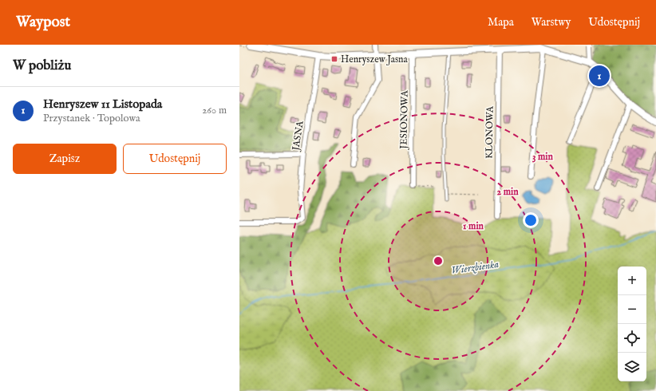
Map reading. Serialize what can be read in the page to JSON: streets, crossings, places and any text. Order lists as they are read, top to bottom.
{
  "streets": {
    "street": ["JESIONOWA", "KLONOWA", "JASNA"]
  },
  "water": ["Wierzbienka"],
  "places": {
    "transit": ["Henryszew Jasna"]
  },
  "page": {
    "header": "Waypost",
    "nav": ["Mapa", "Warstwy", "Udostępnij"],
    "heading": "W pobliżu",
    "pins": "1",
    "list": [
      {
        "mark": "1",
        "name": "Henryszew 11 Listopada",
        "note": "Przystanek · Topolowa",
        "value": "260 m"
      }
    ],
    "buttons": ["Zapisz", "Udostępnij"],
    "map_buttons": ["+", "−"]
  },
  "rings": ["3 min", "2 min", "1 min"]
}
